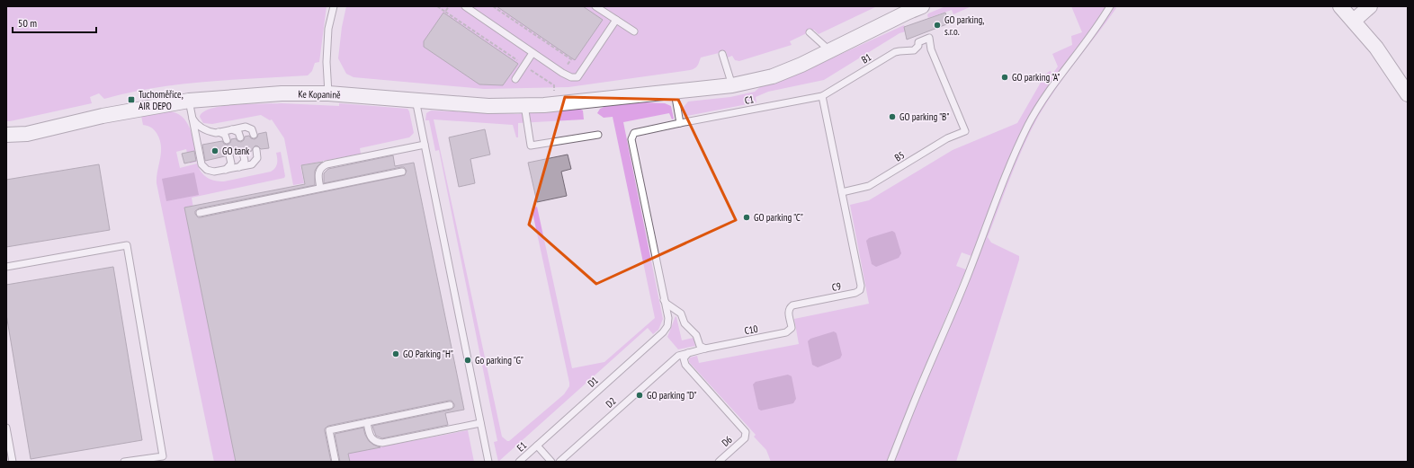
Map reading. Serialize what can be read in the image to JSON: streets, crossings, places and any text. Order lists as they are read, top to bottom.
{
  "streets": {
    "street": ["Ke Kopanině"],
    "lane": [
      "B1",
      "C1",
      "B5",
      "C9",
      "C10",
      "D1",
      "D2",
      "D6",
      "E1"
    ]
  },
  "crossings": [
    ["B1", "C1"],
    ["B1", "B5"],
    ["C1", "D1"],
    ["B5", "C9"],
    ["C9", "C10"],
    ["C10", "D2"],
    ["C10", "D6"],
    ["D1", "E1"]
  ],
  "places": {
    "other": [
      "GO parking, s.r.o.",
      "GO parking \"A\"",
      "GO parking \"B\"",
      "GO tank",
      "GO parking \"C\"",
      "GO Parking \"H\"",
      "Go parking \"G\"",
      "GO parking \"D\""
    ],
    "transit": ["Tuchoměřice, AIR DEPO"]
  },
  "scale_bar": "50 m"
}
